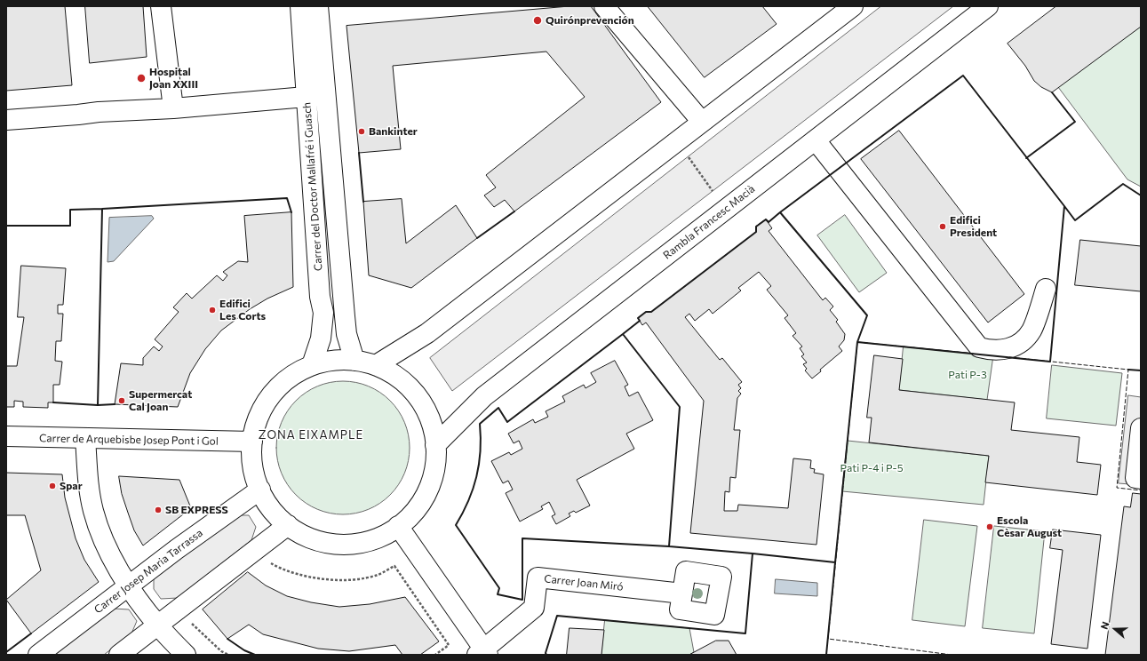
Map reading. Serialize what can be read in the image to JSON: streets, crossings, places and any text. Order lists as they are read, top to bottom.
{
  "streets": {
    "street": [
      "Carrer del Doctor Mallafré i Guasch",
      "Rambla Francesc Macià",
      "Carrer de Arquebisbe Josep Pont i Gol",
      "Carrer Josep Maria Tarrassa",
      "Carrer Joan Miró"
    ]
  },
  "districts": ["ZONA EIXAMPLE"],
  "parks": ["Pati P-3", "Pati P-4 i P-5"],
  "places": [
    "Quirónprevención",
    "Hospital Joan XXIII",
    "Bankinter",
    "Edifici President",
    "Edifici Les Corts",
    "Supermercat Cal Joan",
    "Spar",
    "SB EXPRESS",
    "Escola Cèsar August"
  ],
  "north": "left"
}
